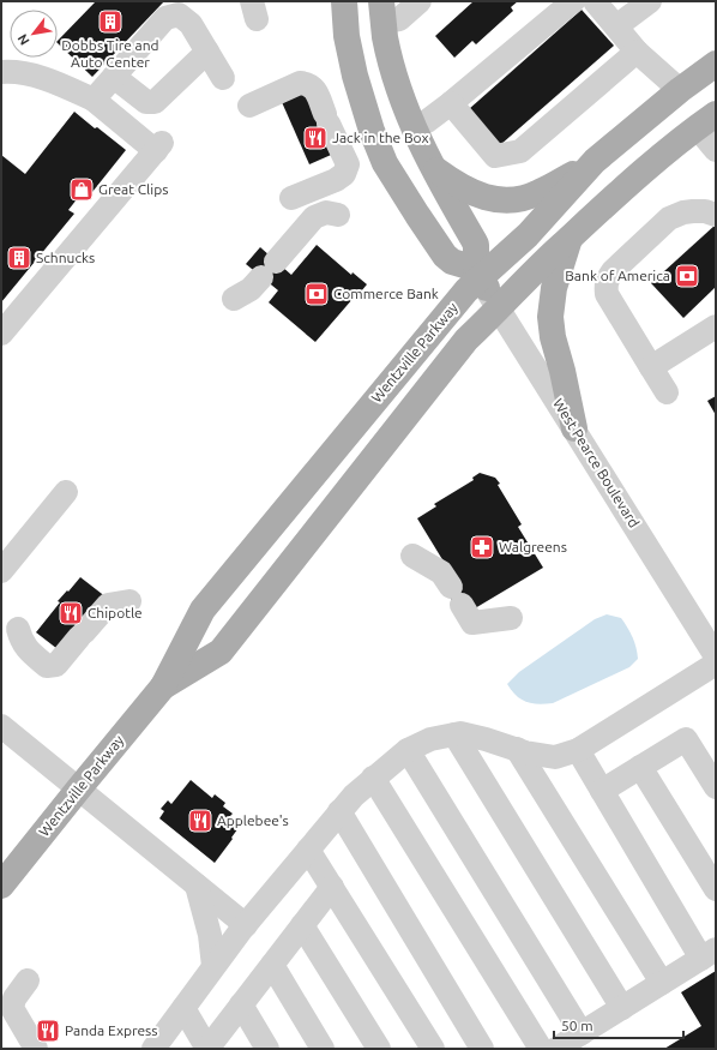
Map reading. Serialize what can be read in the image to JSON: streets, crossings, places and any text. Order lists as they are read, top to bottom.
{
  "streets": {
    "main road": ["Wentzville Parkway"],
    "street": ["West Pearce Boulevard"]
  },
  "crossings": [
    ["Wentzville Parkway", "West Pearce Boulevard"]
  ],
  "places": {
    "building": ["Dobbs Tire and Auto Center", "Schnucks"],
    "restaurant": [
      "Jack in the Box",
      "Chipotle",
      "Applebee's",
      "Panda Express"
    ],
    "shop": ["Great Clips"],
    "bank": ["Bank of America", "Commerce Bank"],
    "pharmacy": ["Walgreens"]
  },
  "scale_bar": "50 m",
  "north": "bottom left"
}
